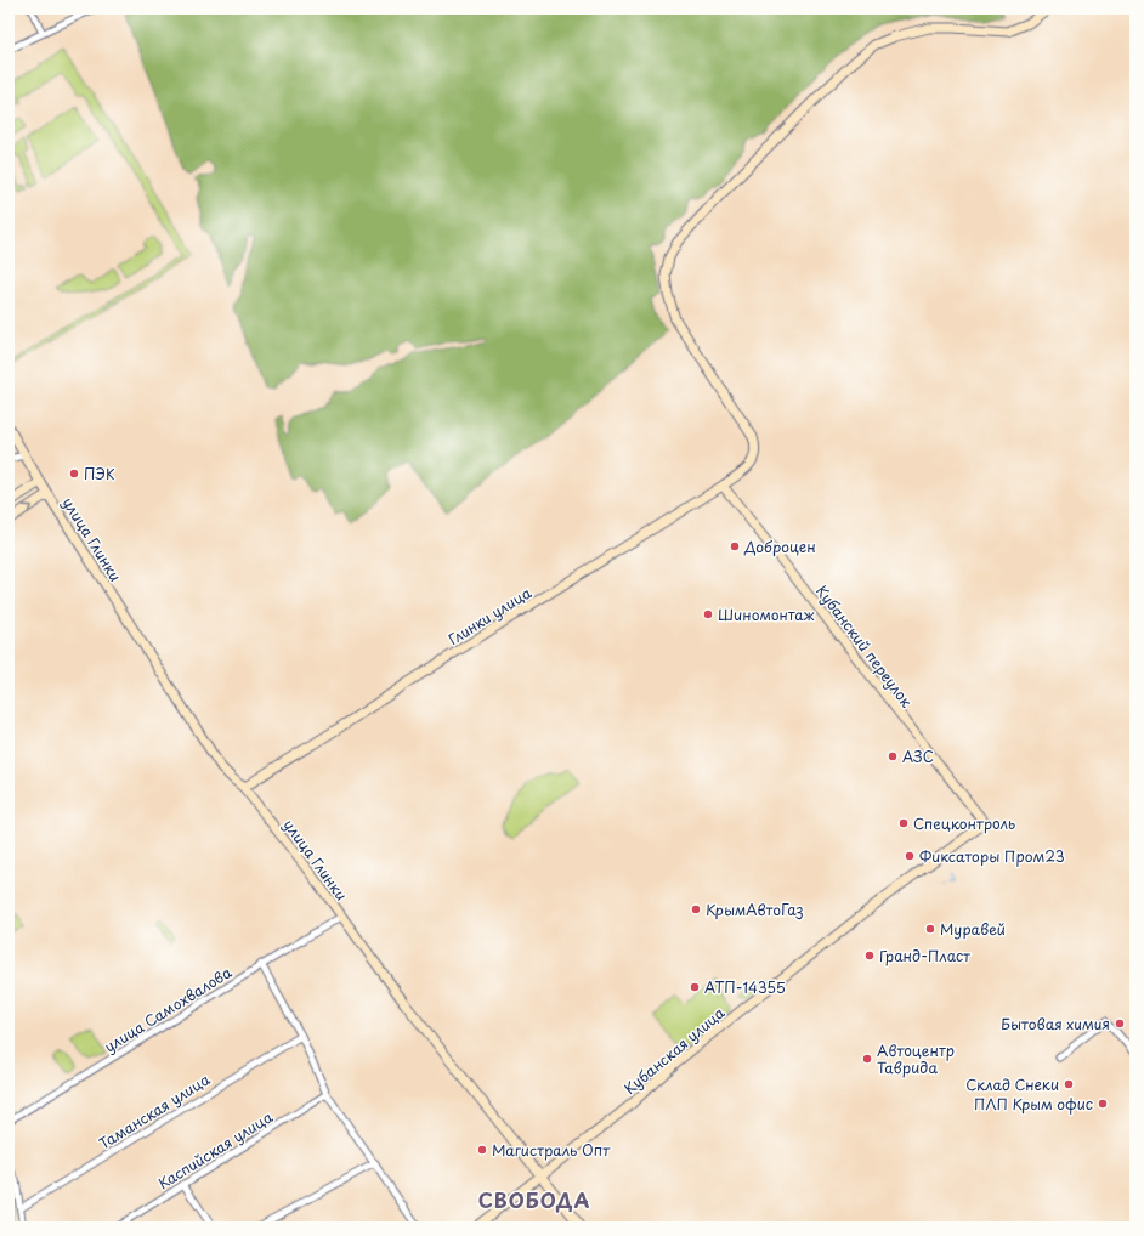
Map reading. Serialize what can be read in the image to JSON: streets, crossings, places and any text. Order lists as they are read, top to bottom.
{
  "streets": {
    "main road": [
      "улица Глинки",
      "Глинки улица",
      "Кубанский переулок",
      "Кубанская улица"
    ],
    "street": ["улица Самохвалова", "Таманская улица", "Каспийская улица"]
  },
  "crossings": [
    ["улица Глинки", "Глинки улица"],
    ["улица Глинки", "улица Самохвалова"],
    ["улица Глинки", "Кубанская улица"],
    ["Глинки улица", "Кубанский переулок"],
    ["Кубанский переулок", "Кубанская улица"]
  ],
  "districts": ["СВОБОДА"],
  "places": [
    "ПЭК",
    "Доброцен",
    "Шиномонтаж",
    "АЗС",
    "Спецконтроль",
    "Фиксаторы Пром23",
    "КрымАвтоГаз",
    "Муравей",
    "Гранд-Пласт",
    "АТП-14355",
    "Бытовая химия",
    "Автоцентр Таврида",
    "Склад Снеки",
    "ПЛП Крым офис",
    "Магистраль Опт"
  ]
}
